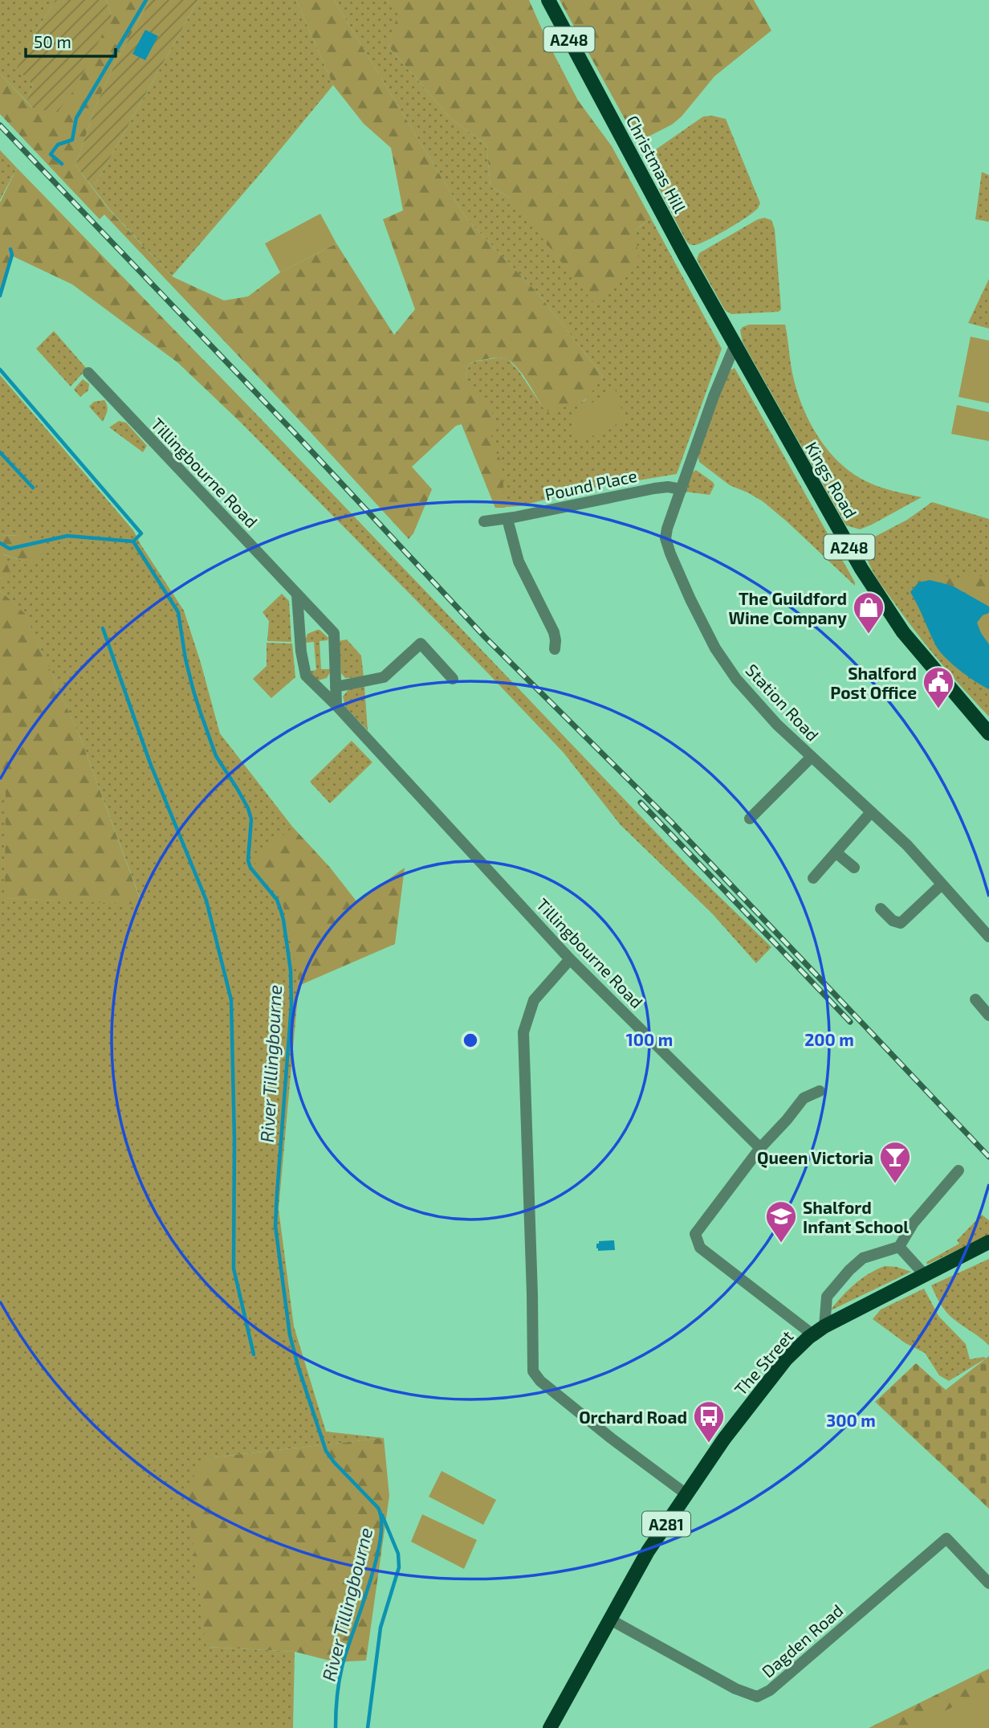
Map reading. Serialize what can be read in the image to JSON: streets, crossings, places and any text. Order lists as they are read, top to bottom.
{
  "streets": {
    "main road": [
      "A248",
      "Christmas Hill",
      "Kings Road",
      "The Street",
      "A281"
    ],
    "street": [
      "Tillingbourne Road",
      "Pound Place",
      "Station Road",
      "Dagden Road"
    ]
  },
  "crossings": [
    ["Christmas Hill", "Kings Road"],
    ["Christmas Hill", "Station Road"],
    ["Kings Road", "Station Road"],
    ["Pound Place", "Station Road"],
    ["The Street", "Dagden Road"]
  ],
  "water": ["River Tillingbourne"],
  "places": {
    "shop": ["The Guildford Wine Company"],
    "public building": ["Shalford Post Office"],
    "bar": ["Queen Victoria"],
    "school or university": ["Shalford Infant School"],
    "bus stop": ["Orchard Road"]
  },
  "scale_bar": "50 m",
  "rings": ["100 m", "200 m", "300 m"]
}
